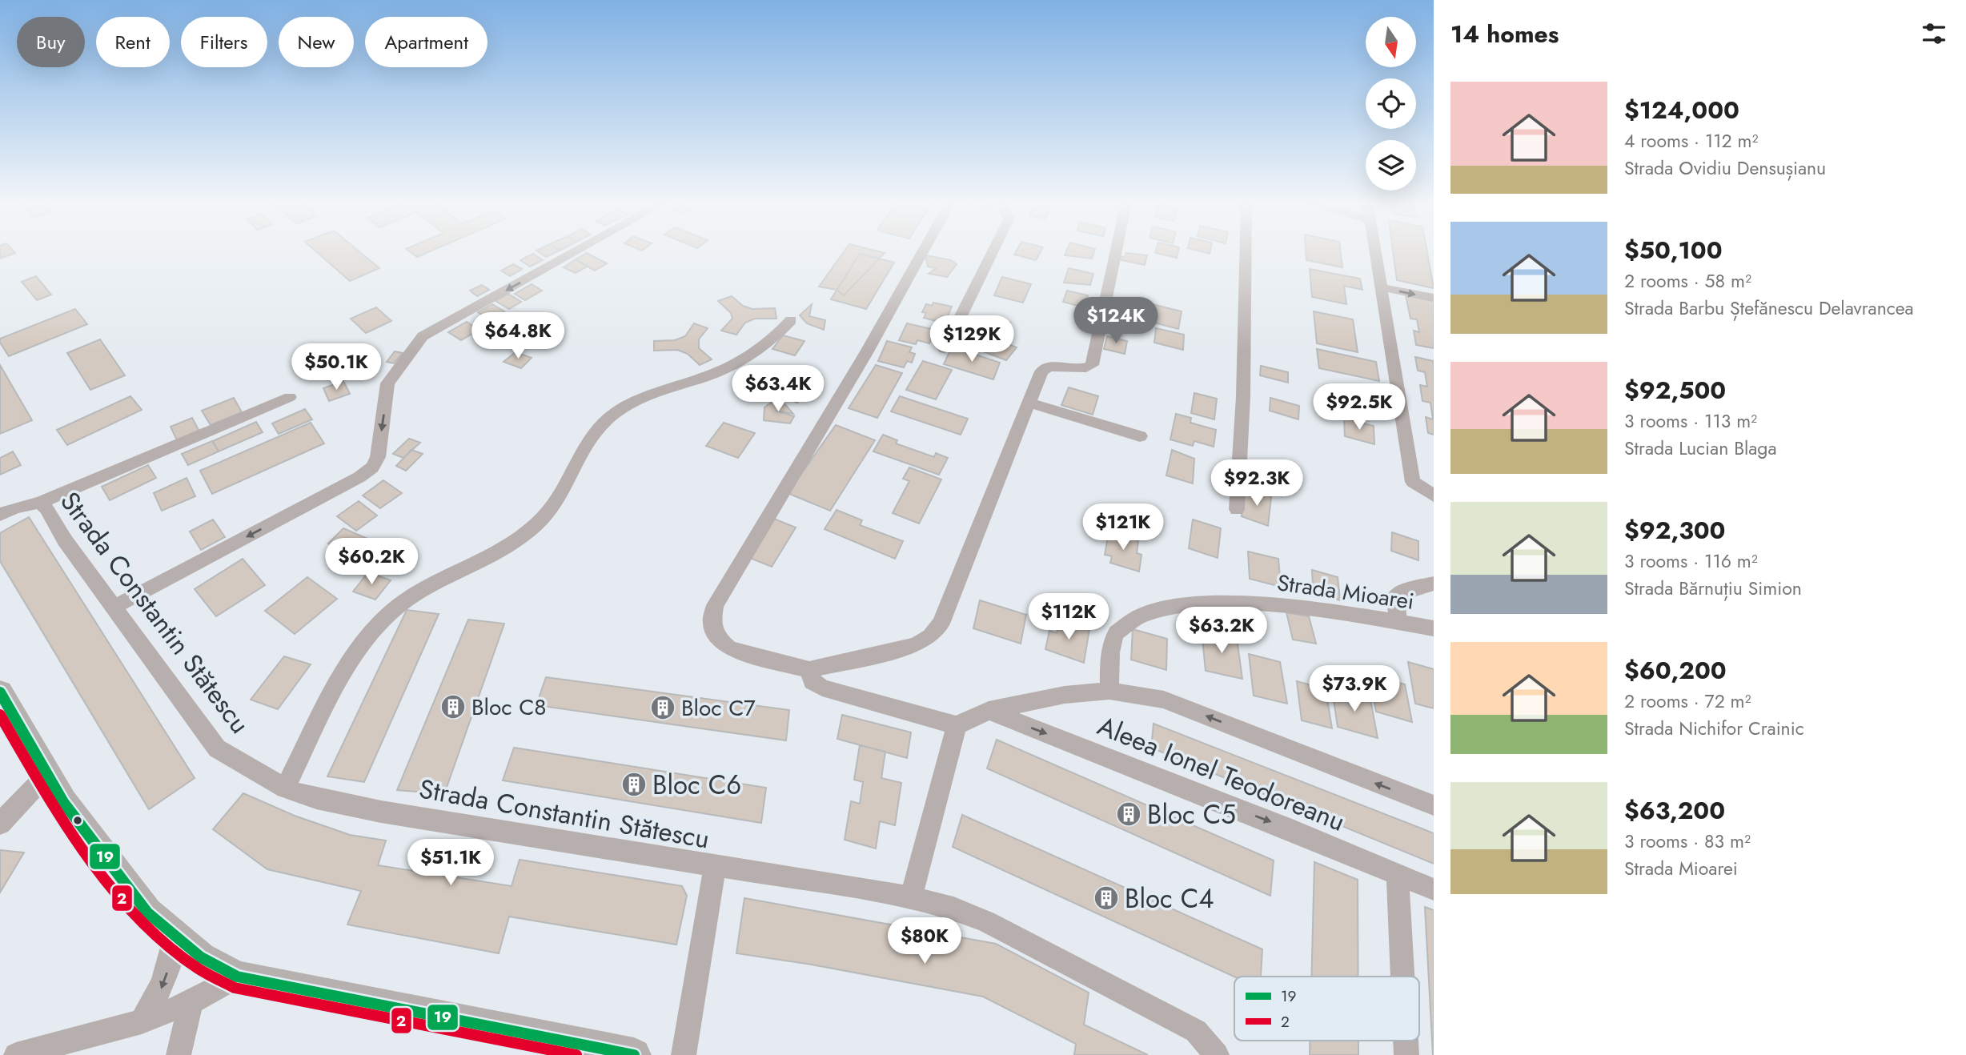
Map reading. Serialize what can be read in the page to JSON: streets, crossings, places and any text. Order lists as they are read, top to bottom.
{
  "streets": {
    "street": ["Strada Mioarei", "Strada Constantin Stătescu", "Aleea Ionel Teodoreanu"]
  },
  "places": {
    "building": [
      "Bloc C8",
      "Bloc C7",
      "Bloc C6",
      "Bloc C5",
      "Bloc C4"
    ]
  },
  "lines": ["transit line 19", "transit line 2"],
  "legend": ["19", "2"],
  "north": "bottom",
  "page": {
    "heading": "14 homes",
    "chip": [
      "Buy",
      "Rent",
      "Filters",
      "New",
      "Apartment"
    ],
    "list": [
      {
        "name": "$124,000",
        "note": "4 rooms · 112 m² · Strada Ovidiu Densușianu"
      },
      {
        "name": "$50,100",
        "note": "2 rooms · 58 m² · Strada Barbu Ștefănescu Delavrancea"
      },
      {
        "name": "$92,500",
        "note": "3 rooms · 113 m² · Strada Lucian Blaga"
      },
      {
        "name": "$92,300",
        "note": "3 rooms · 116 m² · Strada Bărnuțiu Simion"
      },
      {
        "name": "$60,200",
        "note": "2 rooms · 72 m² · Strada Nichifor Crainic"
      },
      {
        "name": "$63,200",
        "note": "3 rooms · 83 m² · Strada Mioarei"
      }
    ],
    "price": [
      "$124K",
      "$64.8K",
      "$129K",
      "$50.1K",
      "$63.4K",
      "$92.5K",
      "$92.3K",
      "$121K",
      "$60.2K",
      "$112K",
      "$63.2K",
      "$73.9K",
      "$51.1K",
      "$80K"
    ]
  }
}
